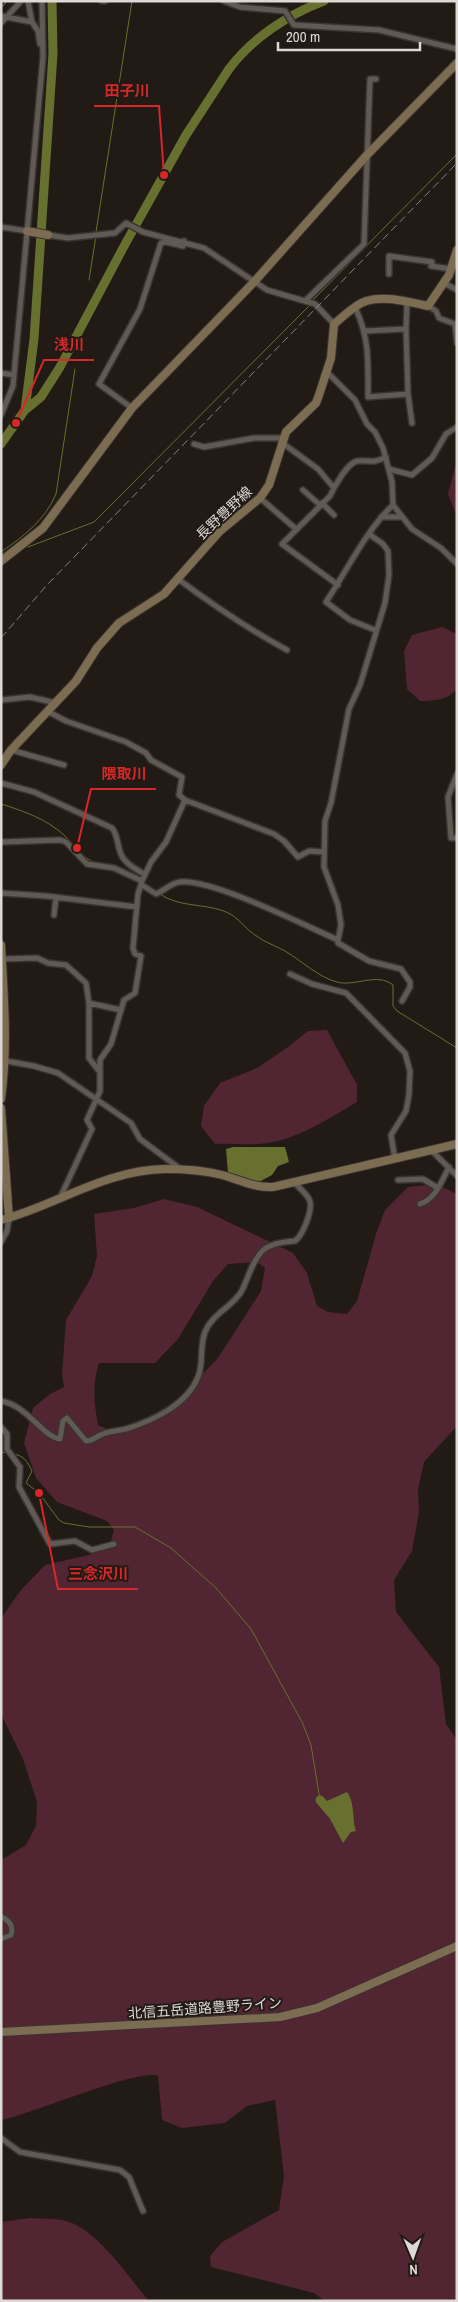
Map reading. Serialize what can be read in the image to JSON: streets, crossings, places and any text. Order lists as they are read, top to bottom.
{
  "streets": {
    "street": ["長野豊野線", "北信五岳道路豊野ライン"]
  },
  "places": [
    "田子川",
    "浅川",
    "隈取川",
    "三念沢川"
  ],
  "scale_bar": "200 m",
  "north": "bottom"
}
